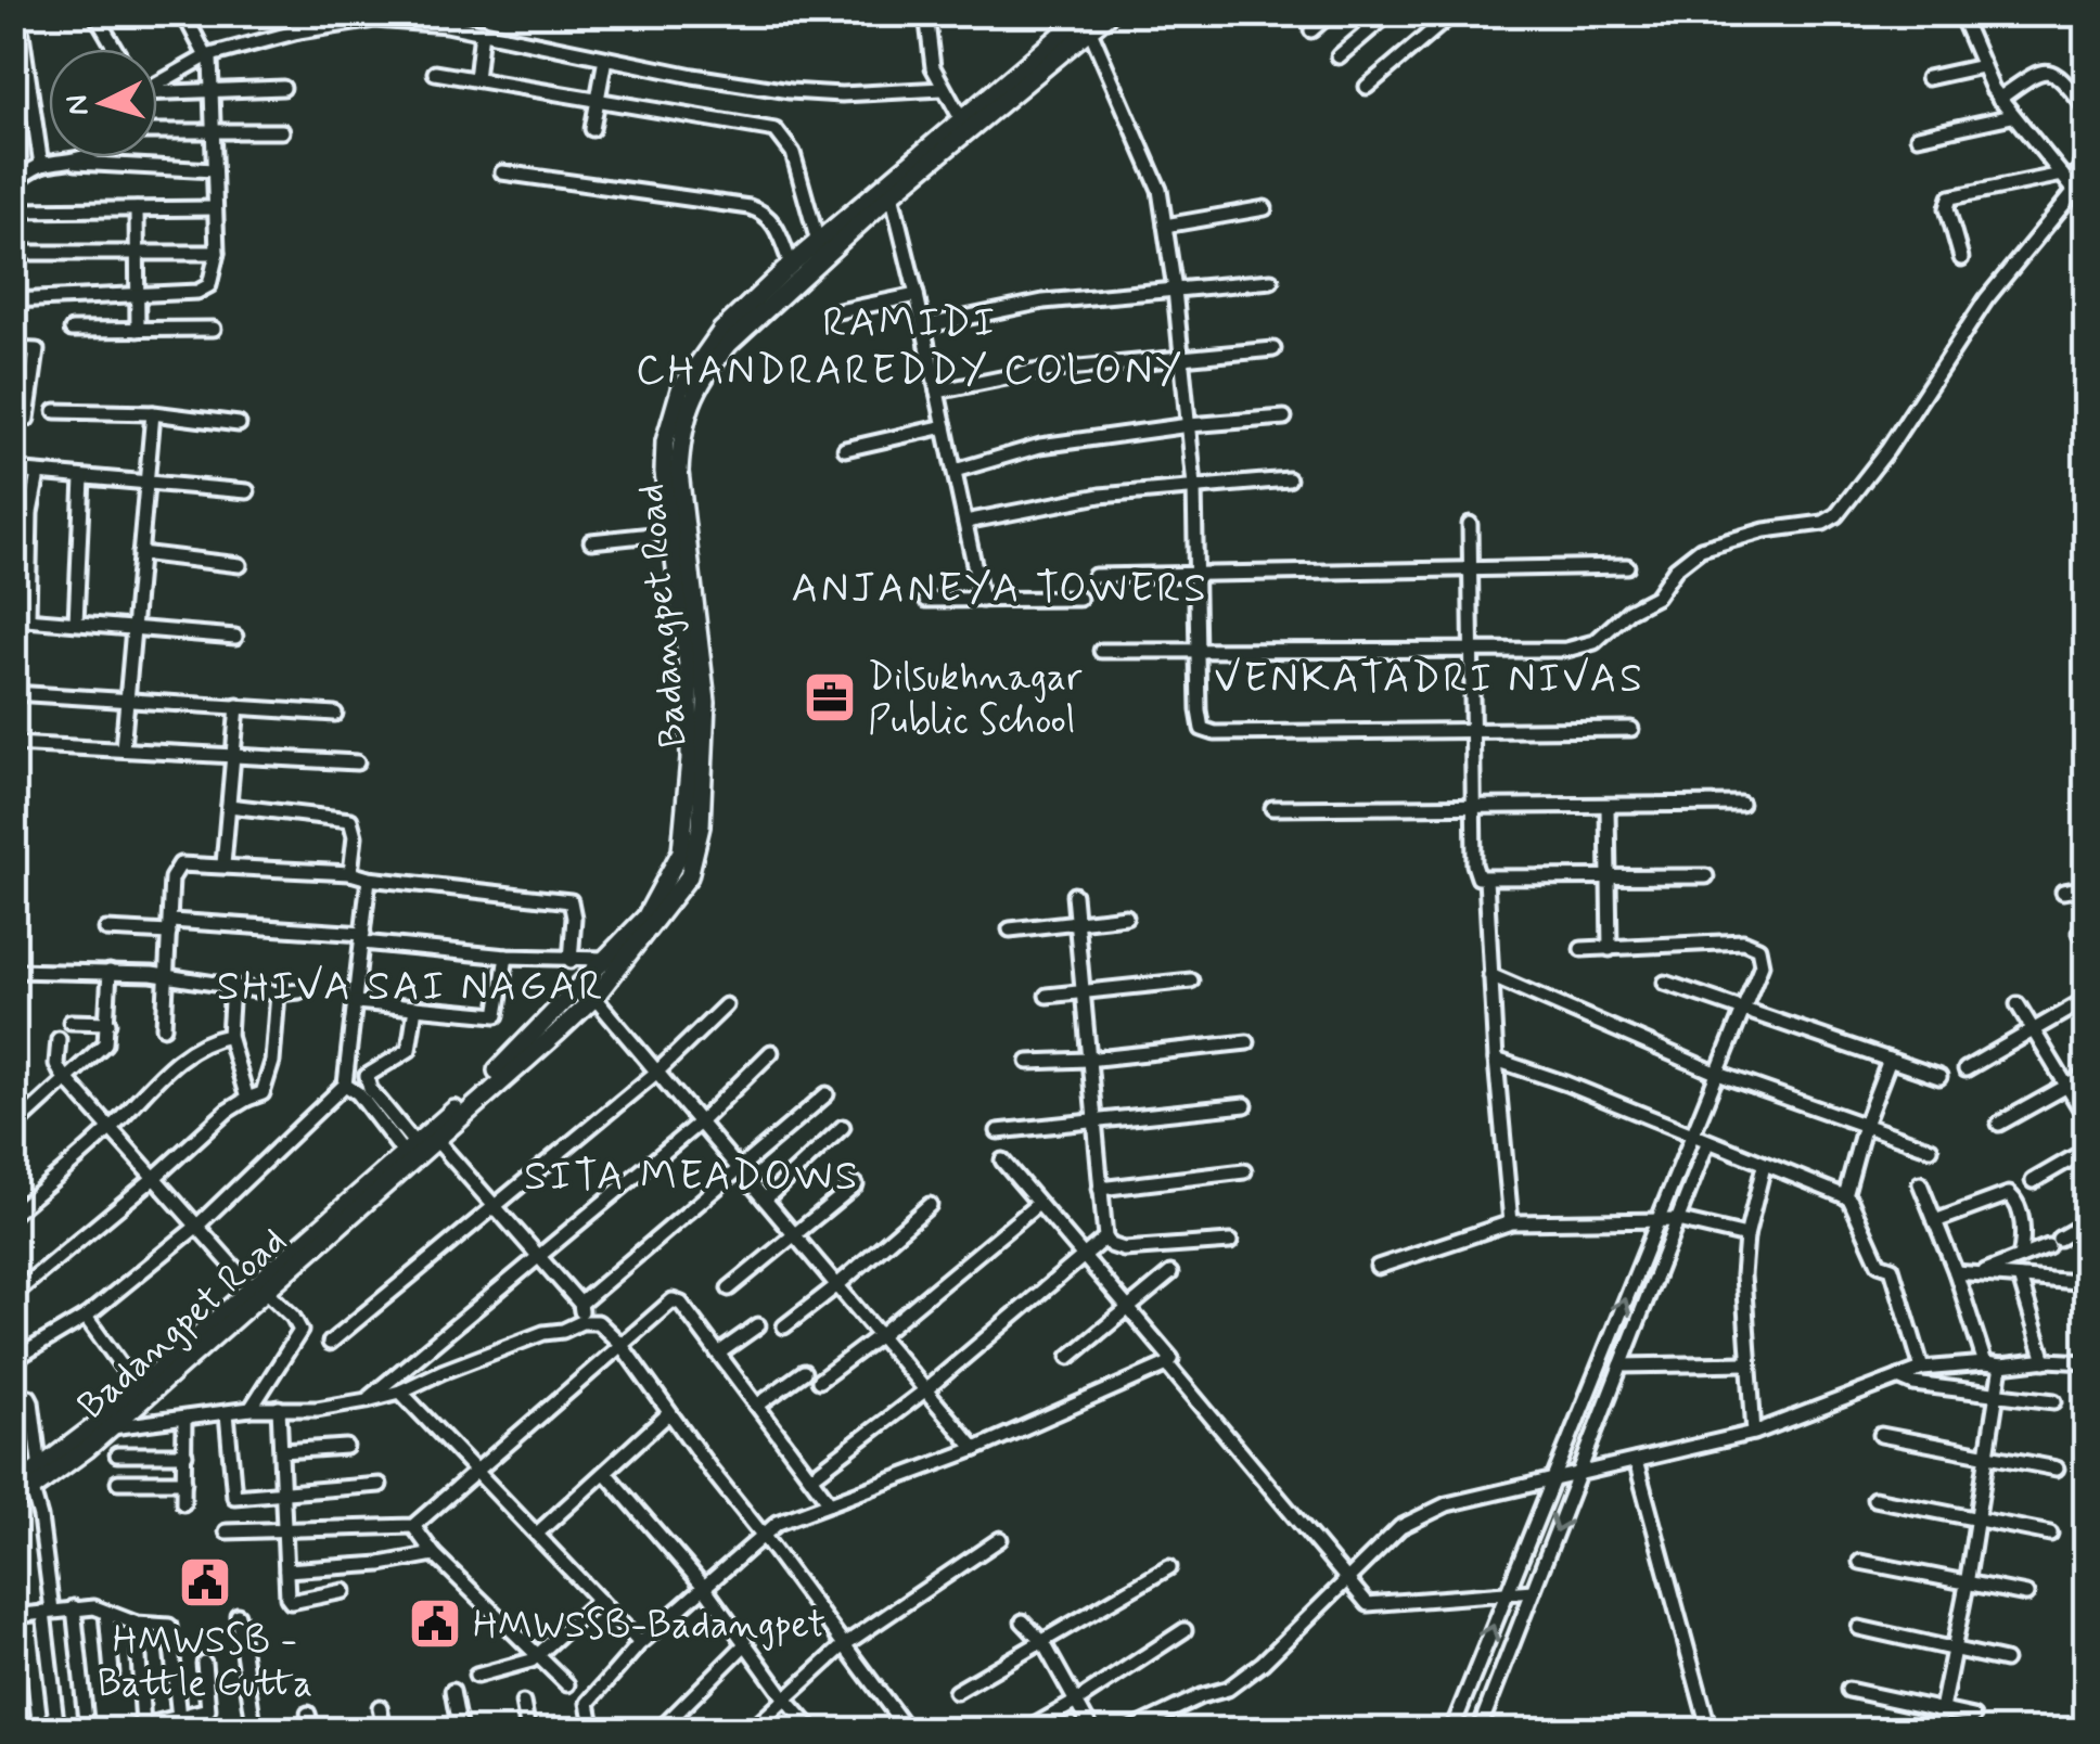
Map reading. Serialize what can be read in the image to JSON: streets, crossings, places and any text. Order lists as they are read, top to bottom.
{
  "streets": {
    "main road": ["Badangpet Road"]
  },
  "districts": [
    "RAMIDI CHANDRAREDDY COLONY",
    "ANJANEYA TOWERS",
    "VENKATADRI NIVAS",
    "SHIVA SAI NAGAR",
    "SITA MEADOWS"
  ],
  "places": {
    "office": ["Dilsukhnagar Public School"],
    "public building": ["HMWSSB - Battle Gutta", "HMWSSB-Badangpet"]
  },
  "north": "left"
}
